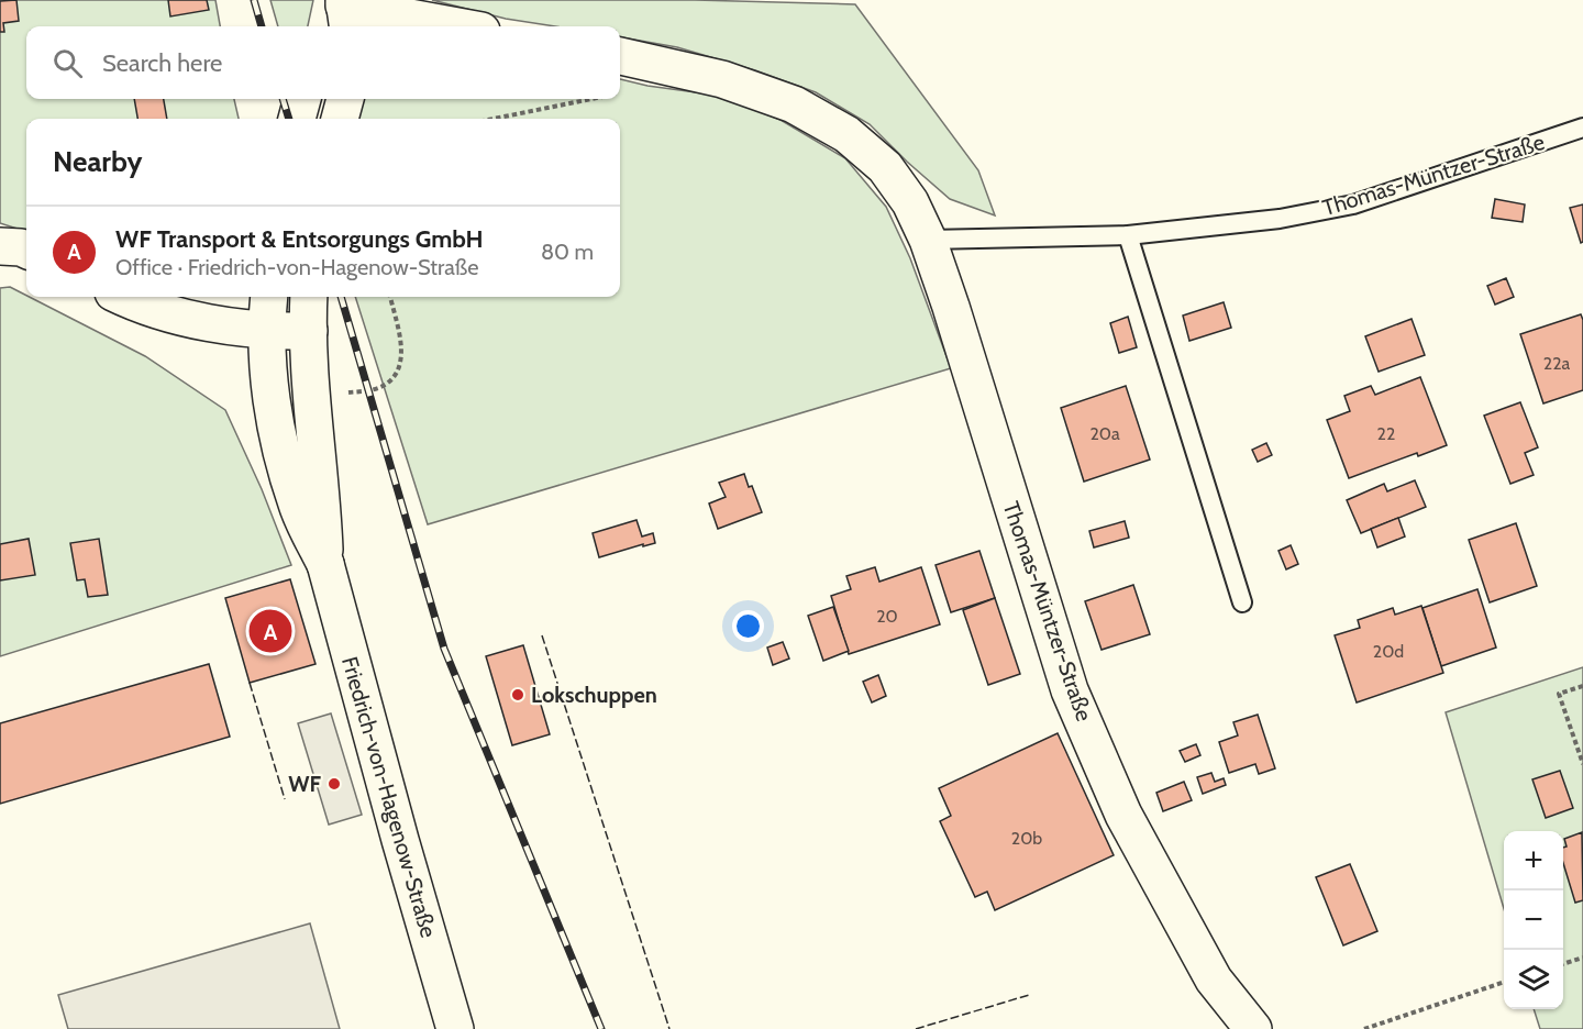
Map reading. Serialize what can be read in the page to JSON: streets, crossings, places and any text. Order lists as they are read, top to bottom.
{
  "streets": {
    "street": ["Thomas-Müntzer-Straße", "Friedrich-von-Hagenow-Straße"]
  },
  "places": ["Lokschuppen", "WF"],
  "house_numbers": [
    "22a",
    "20a",
    "22",
    "20",
    "20d",
    "20b"
  ],
  "page": {
    "search": "Search here",
    "heading": "Nearby",
    "list": [
      {
        "mark": "A",
        "name": "WF Transport & Entsorgungs GmbH",
        "note": "Office · Friedrich-von-Hagenow-Straße",
        "value": "80 m"
      }
    ],
    "pins": "A",
    "map_buttons": ["+", "−"]
  }
}
